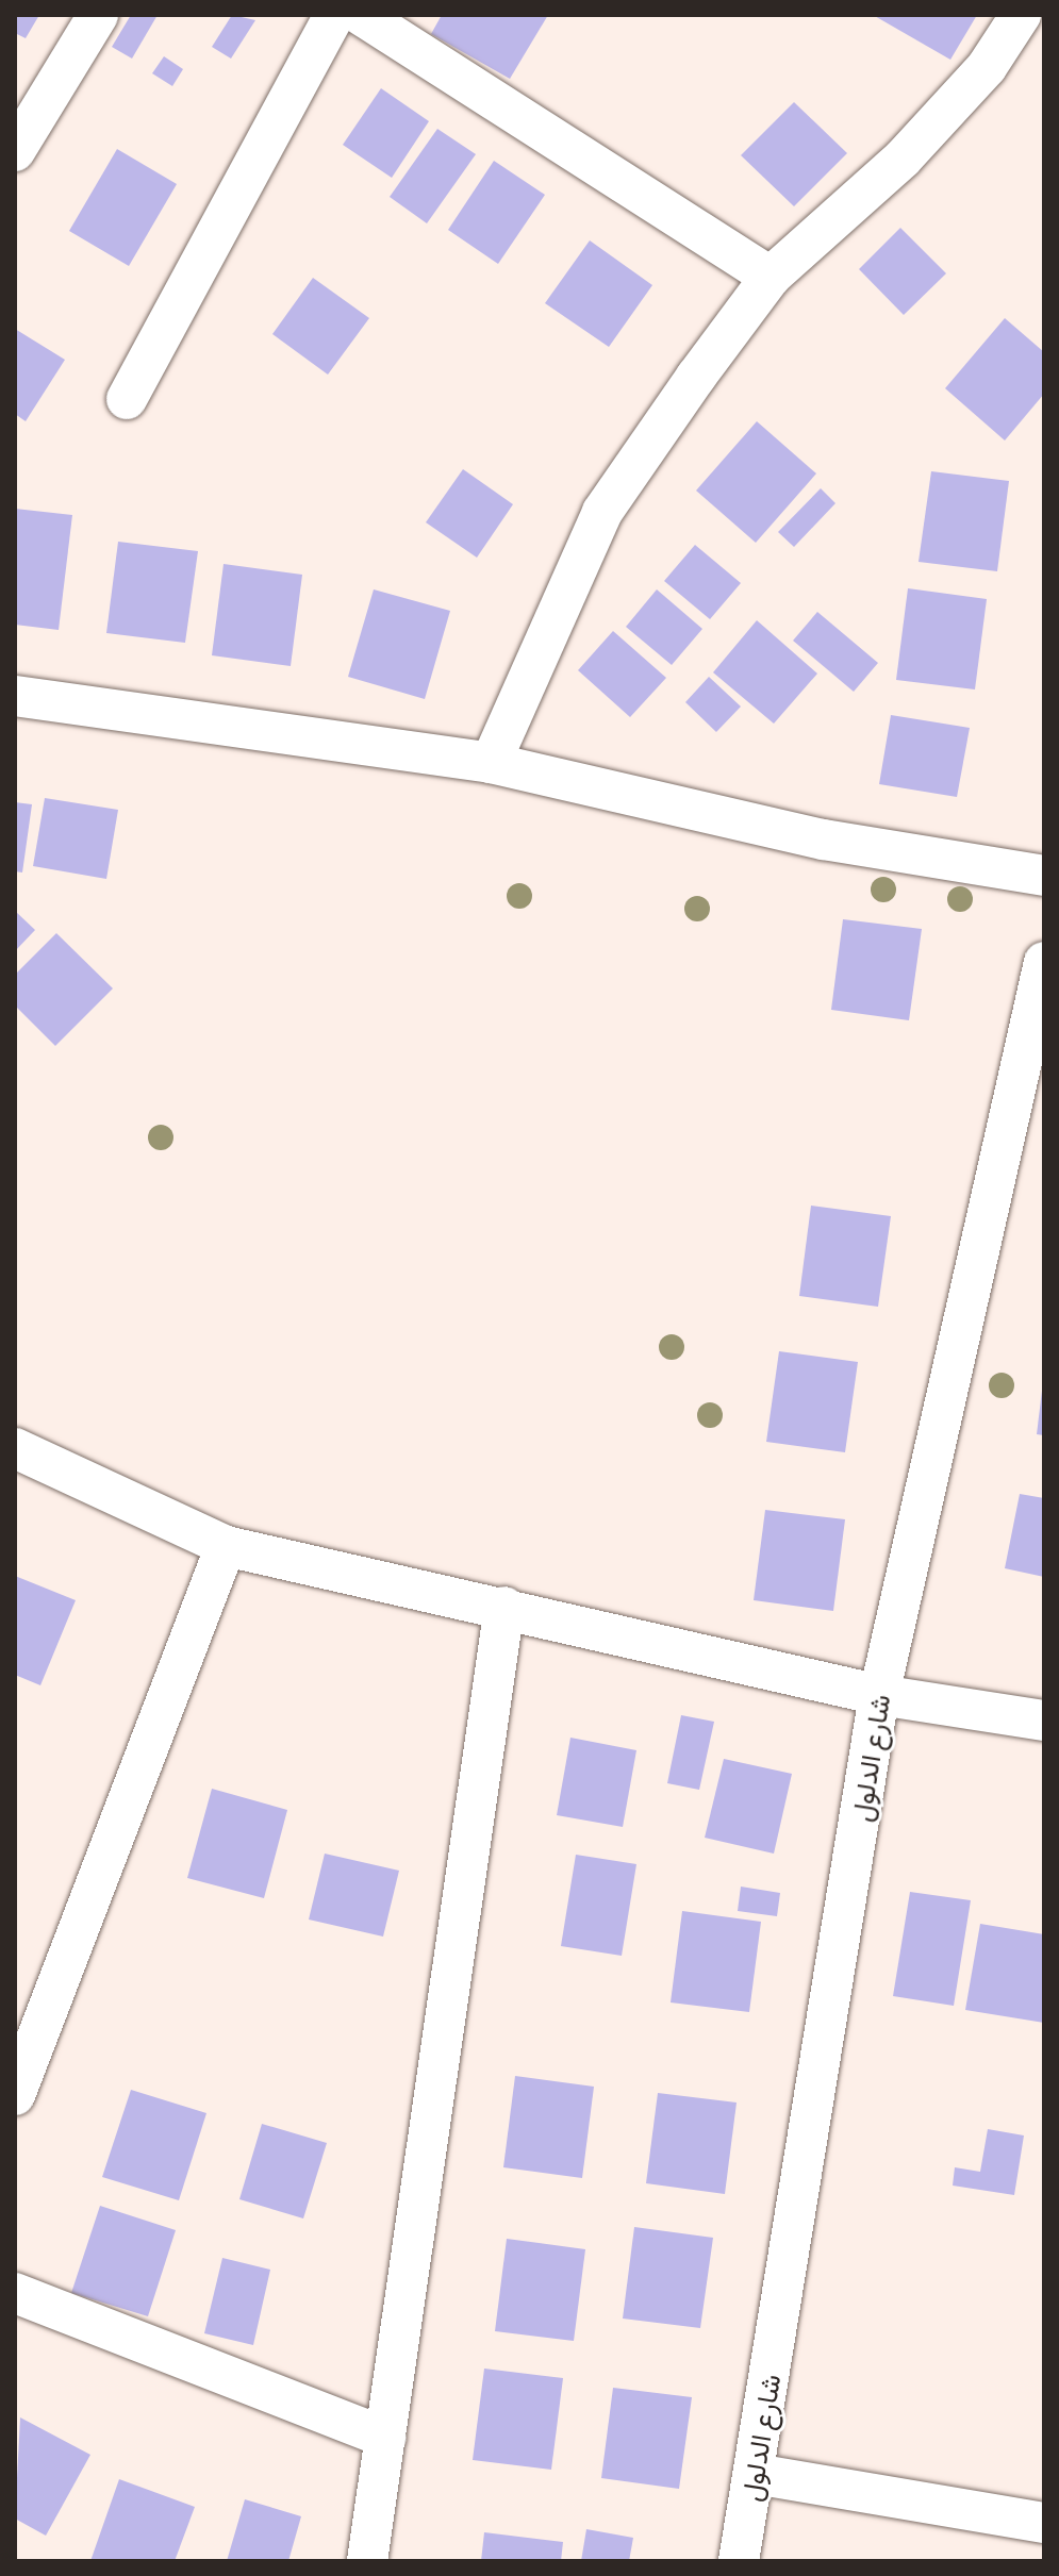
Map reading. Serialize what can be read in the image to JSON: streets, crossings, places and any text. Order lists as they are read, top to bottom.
{
  "streets": {
    "street": ["شارع الدلول"]
  }
}
